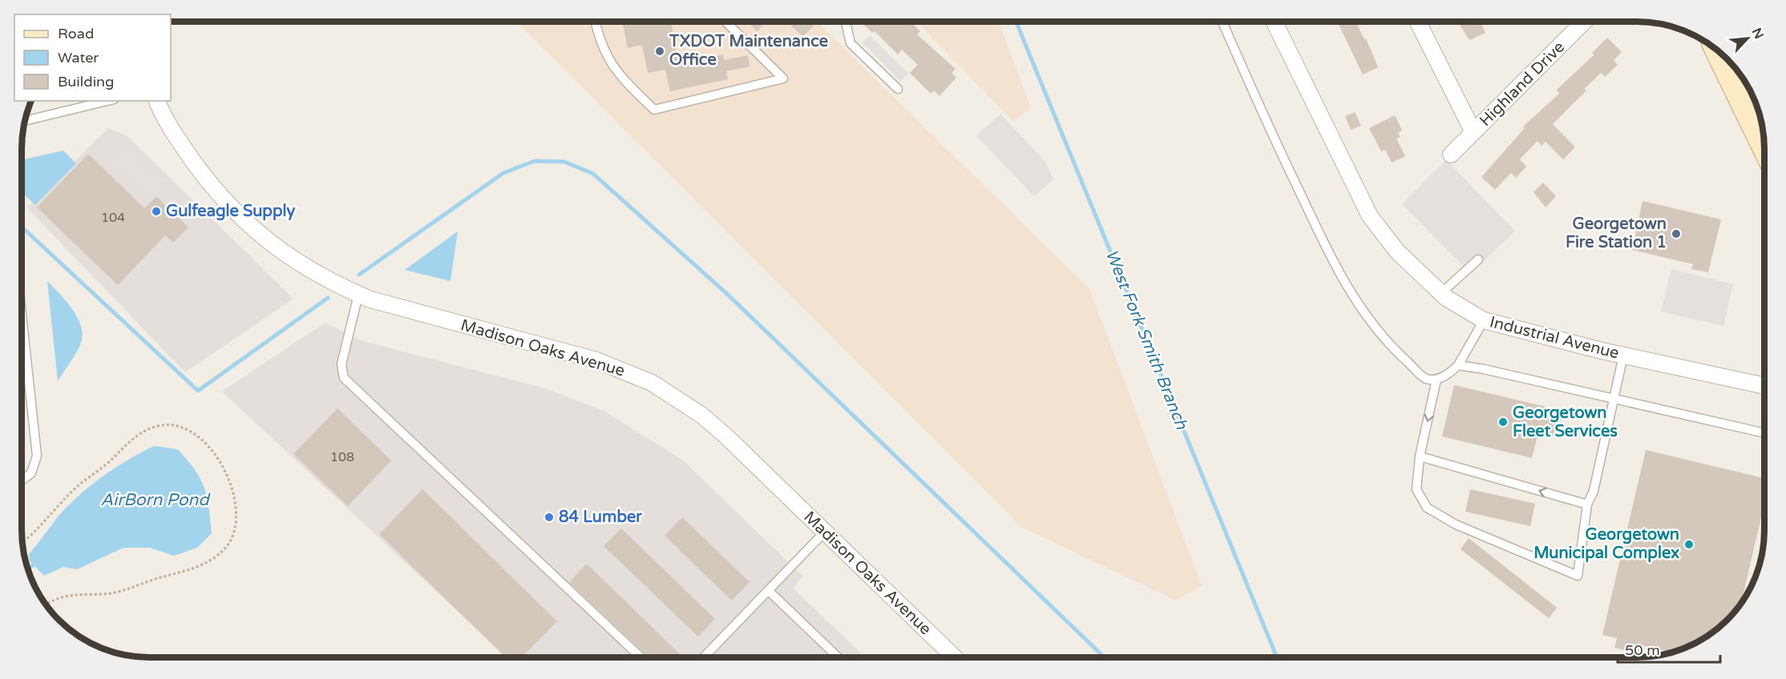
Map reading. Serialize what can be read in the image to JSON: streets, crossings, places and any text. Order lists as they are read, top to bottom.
{
  "streets": {
    "street": ["Highland Drive", "Industrial Avenue", "Madison Oaks Avenue"]
  },
  "water": ["West Fork Smith Branch", "AirBorn Pond"],
  "places": [
    "TXDOT Maintenance Office",
    "Gulfeagle Supply",
    "Georgetown Fire Station 1",
    "Georgetown Fleet Services",
    "84 Lumber",
    "Georgetown Municipal Complex"
  ],
  "house_numbers": ["104", "108"],
  "legend": ["Road", "Water", "Building"],
  "scale_bar": "50 m",
  "north": "top right"
}
